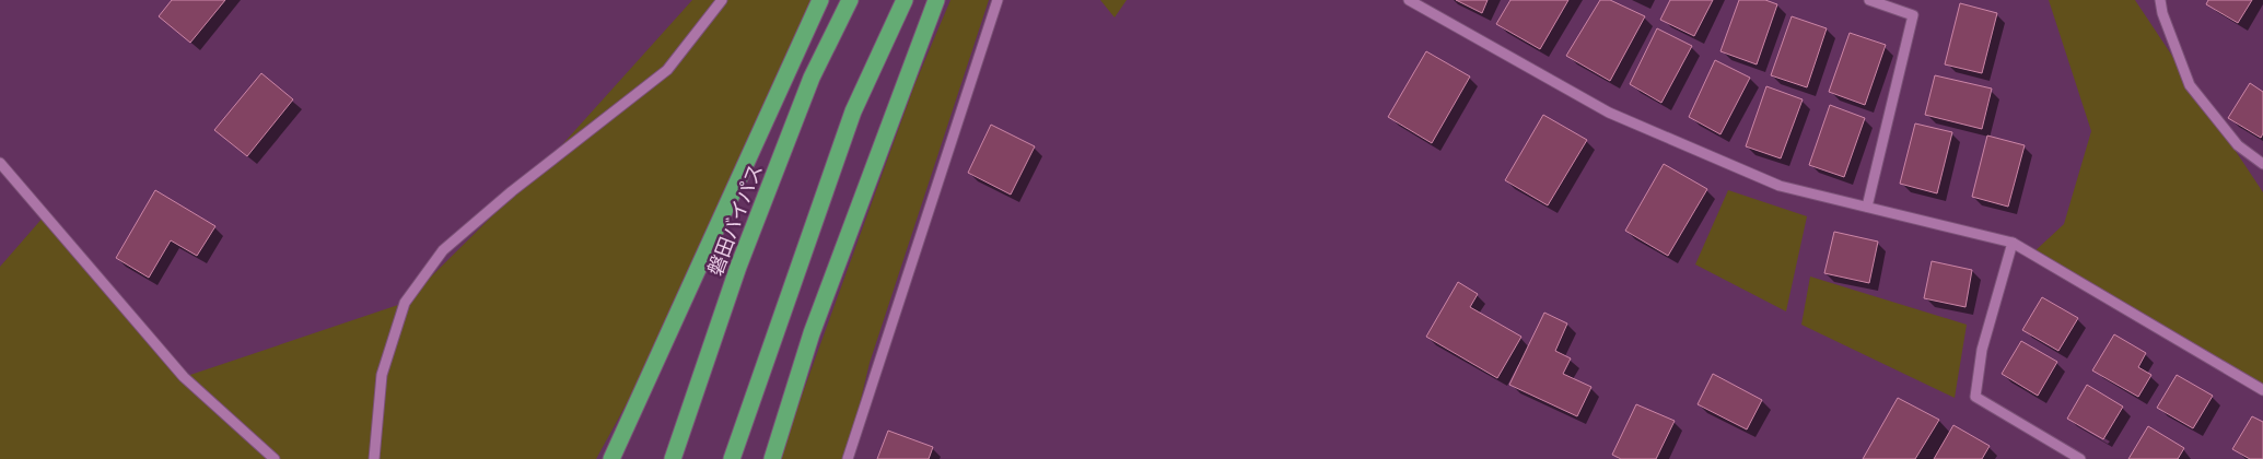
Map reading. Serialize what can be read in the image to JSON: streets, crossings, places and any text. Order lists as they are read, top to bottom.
{
  "streets": {
    "highway": ["磐田バイパス"]
  }
}
